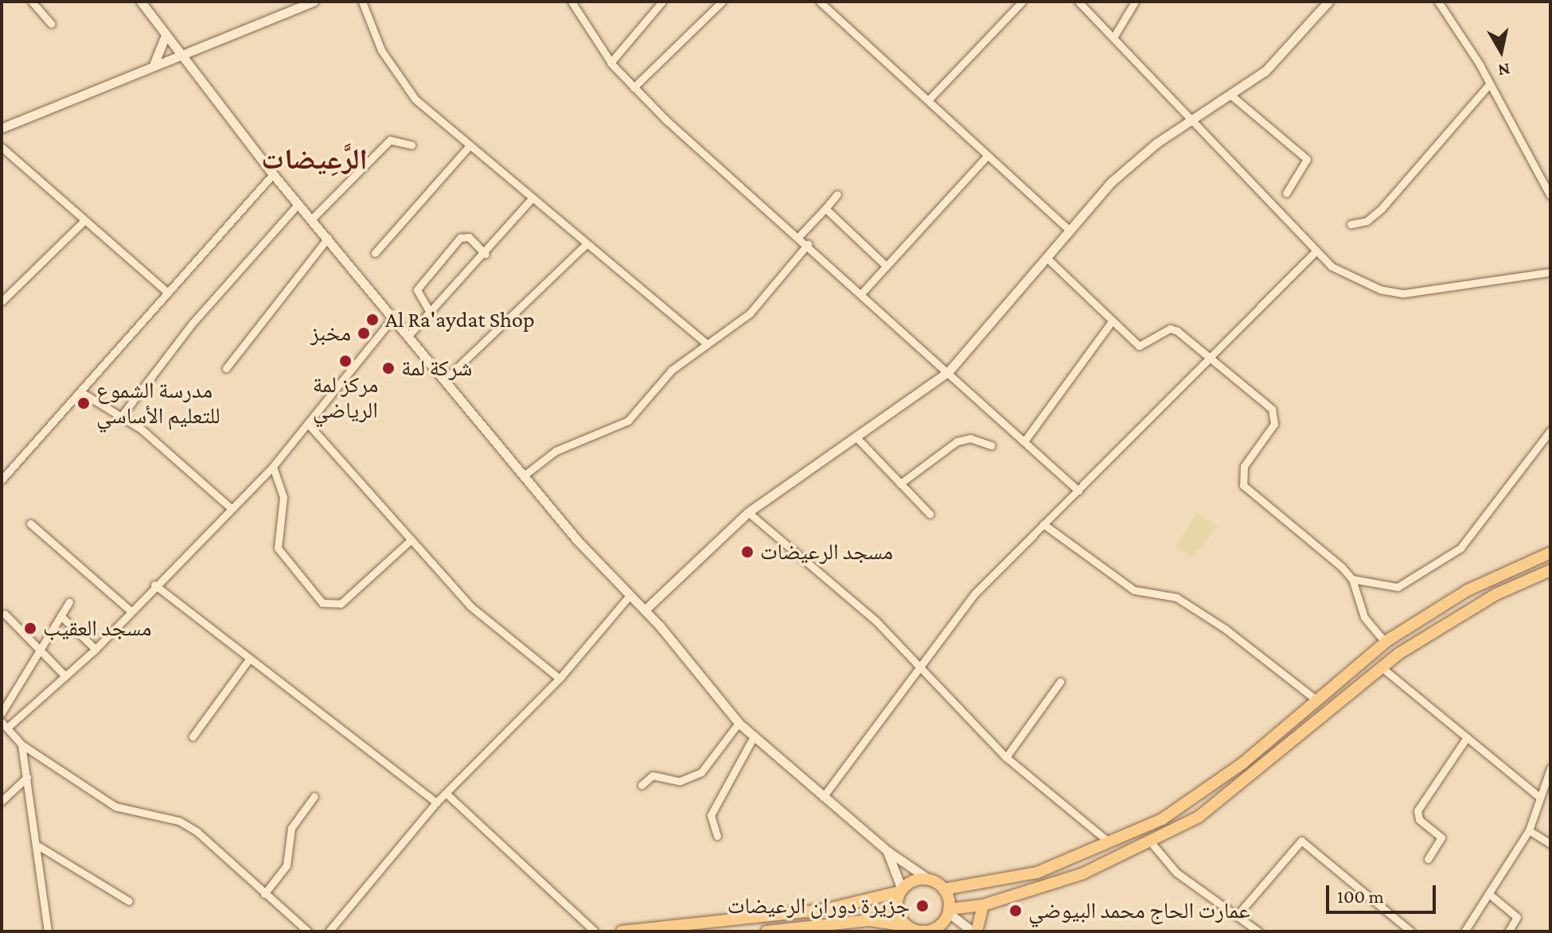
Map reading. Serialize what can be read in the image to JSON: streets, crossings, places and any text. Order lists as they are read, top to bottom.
{
  "districts": ["الرَّعِيضات"],
  "places": [
    "Al Ra'aydat Shop",
    "مخبز",
    "مركز لمة الرياضي",
    "شركة لمة",
    "مدرسة الشموع للتعليم الأساسي",
    "مسجد الرعيضات",
    "مسجد العقيب",
    "جزيرة دوران الرعيضات",
    "عمارت الحاج محمد البيوضي"
  ],
  "scale_bar": "100 m",
  "north": "bottom"
}
